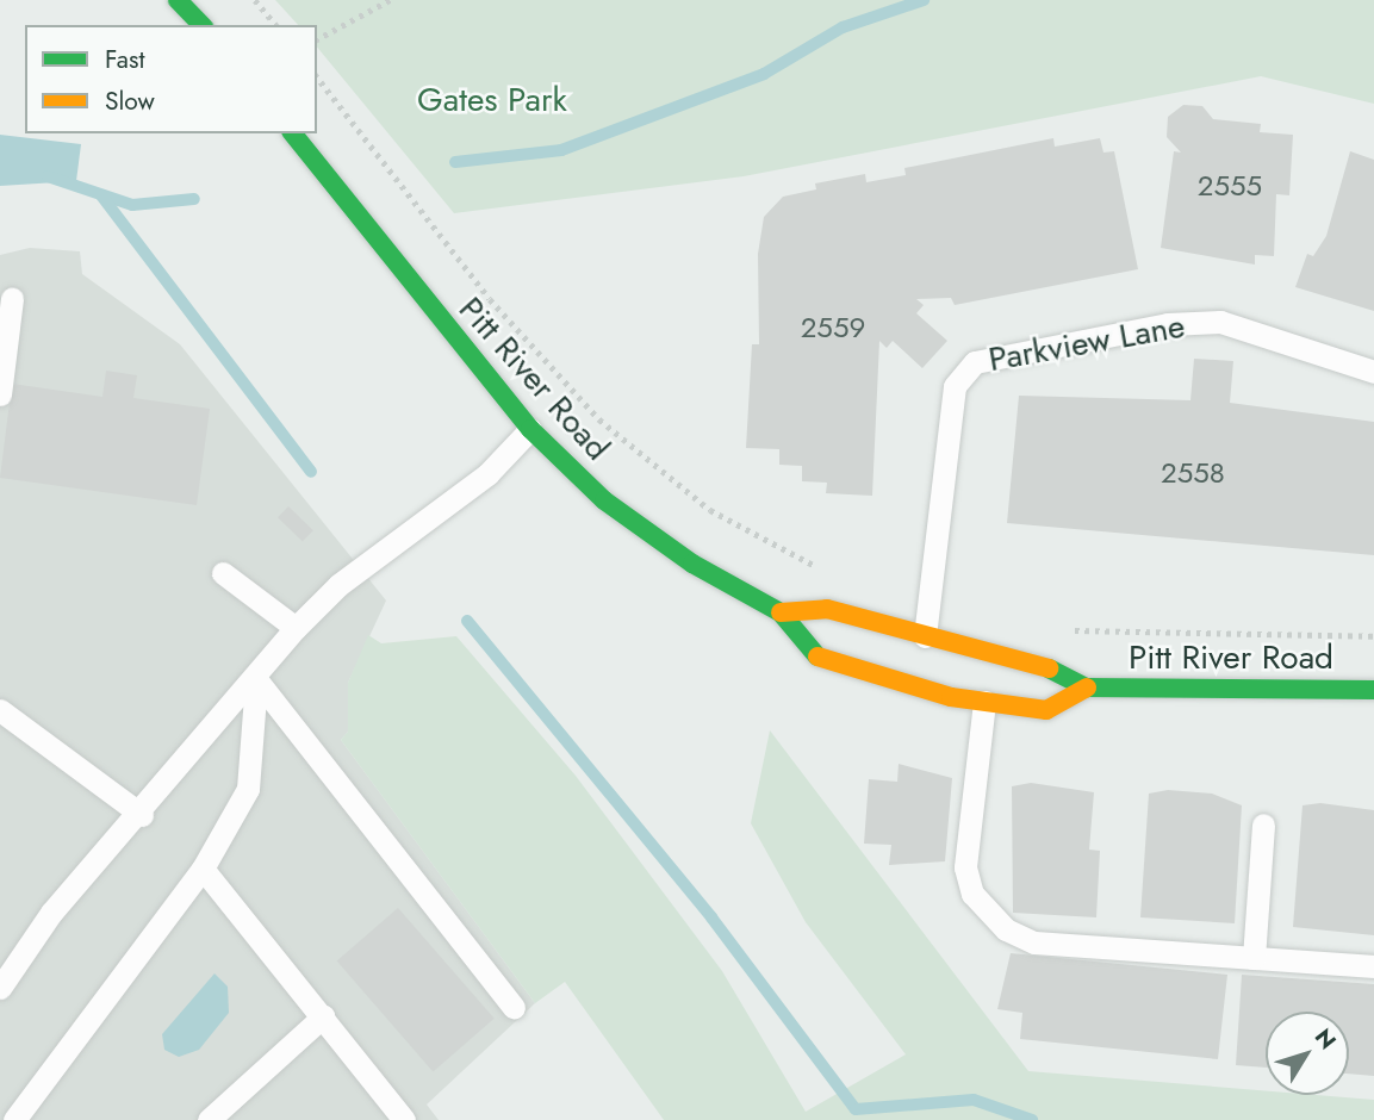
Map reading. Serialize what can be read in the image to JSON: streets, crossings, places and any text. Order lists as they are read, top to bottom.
{
  "streets": {
    "main road": ["Pitt River Road"],
    "lane": ["Parkview Lane"]
  },
  "crossings": [
    ["Parkview Lane", "Pitt River Road"]
  ],
  "parks": ["Gates Park"],
  "house_numbers": ["2555", "2559", "2558"],
  "legend": ["Fast", "Slow"],
  "north": "top right"
}
